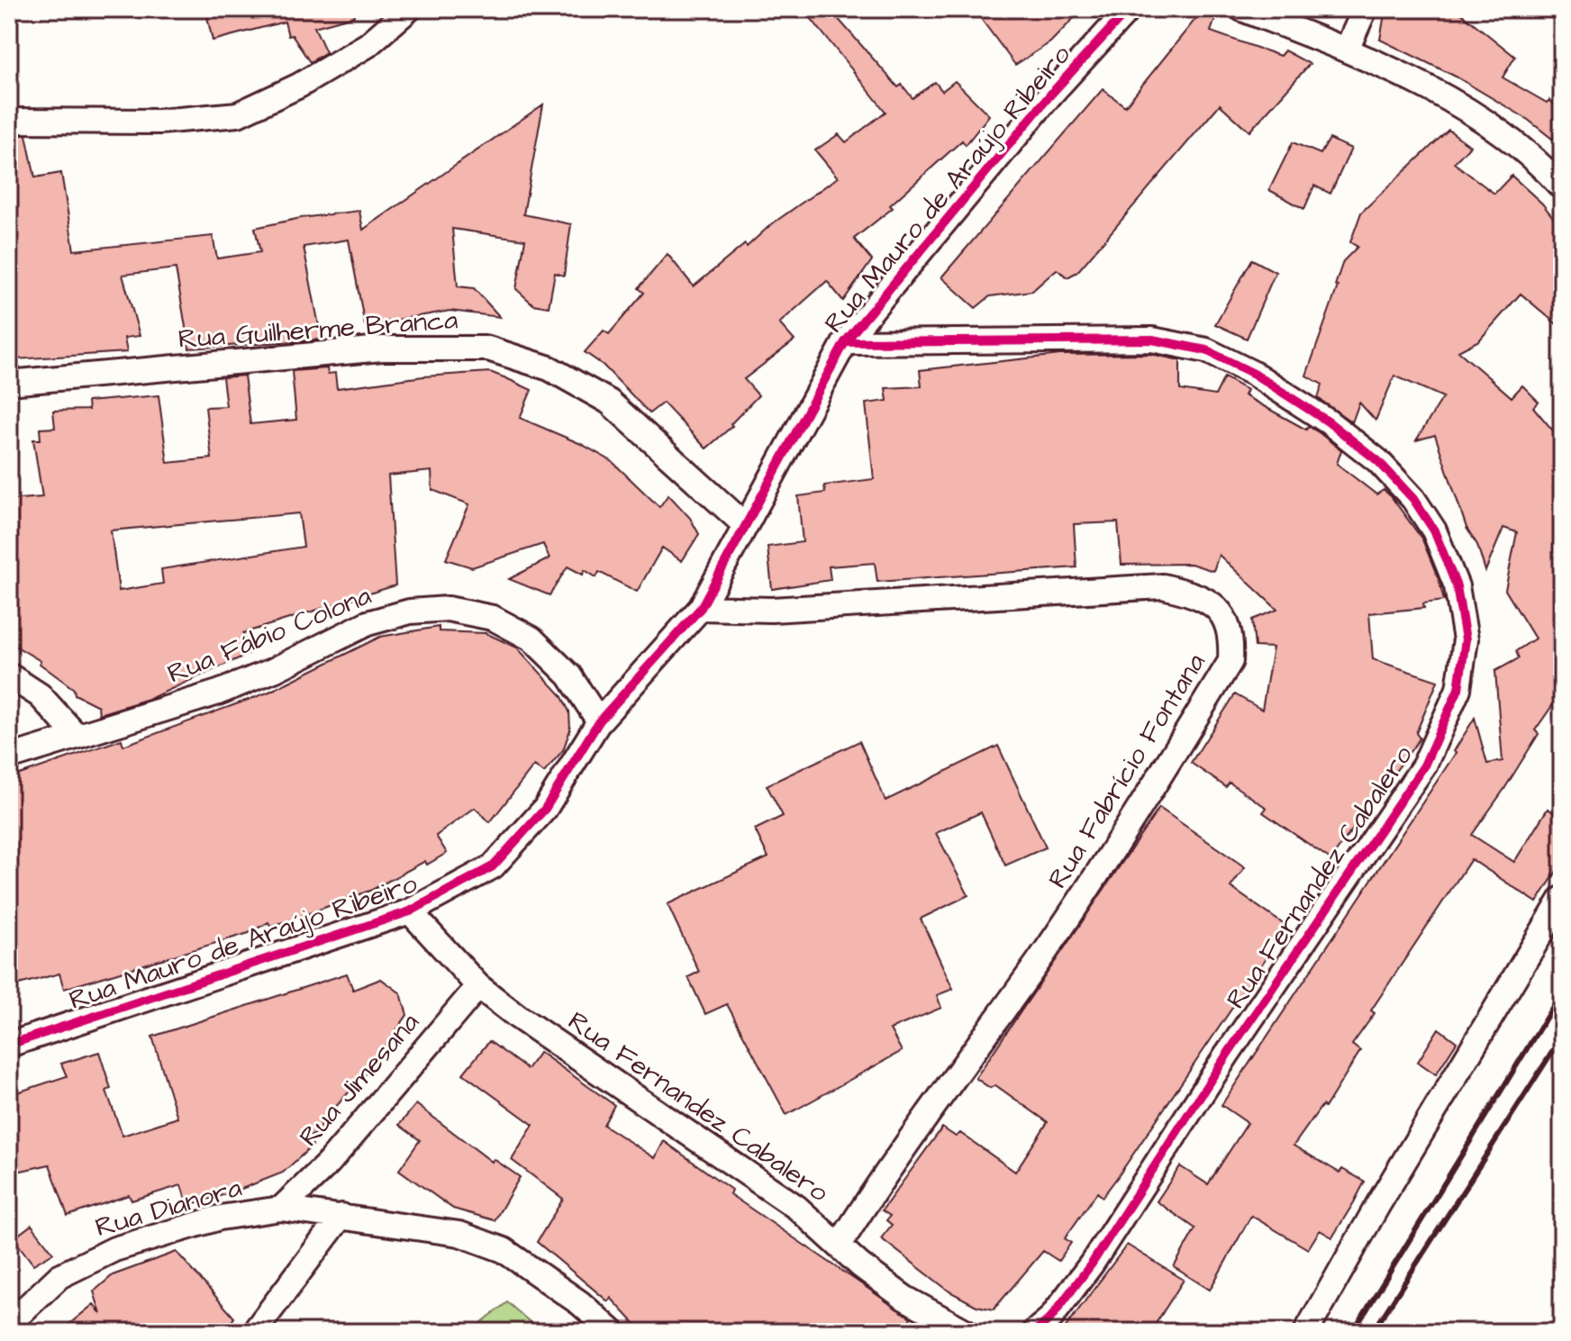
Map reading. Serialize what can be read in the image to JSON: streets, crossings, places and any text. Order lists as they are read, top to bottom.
{
  "streets": {
    "street": [
      "Rua Mauro de Araújo Ribeiro",
      "Rua Guilherme Branca",
      "Rua Fábio Colona",
      "Rua Fabrício Fontana",
      "Rua Fernandez Cabalero",
      "Rua Jimesana",
      "Rua Dianora"
    ]
  },
  "crossings": [
    ["Rua Mauro de Araújo Ribeiro", "Rua Guilherme Branca"],
    ["Rua Mauro de Araújo Ribeiro", "Rua Fábio Colona"],
    ["Rua Mauro de Araújo Ribeiro", "Rua Fabrício Fontana"],
    ["Rua Mauro de Araújo Ribeiro", "Rua Fernandez Cabalero"],
    ["Rua Fabrício Fontana", "Rua Fernandez Cabalero"],
    ["Rua Fernandez Cabalero", "Rua Jimesana"],
    ["Rua Jimesana", "Rua Dianora"]
  ]
}
